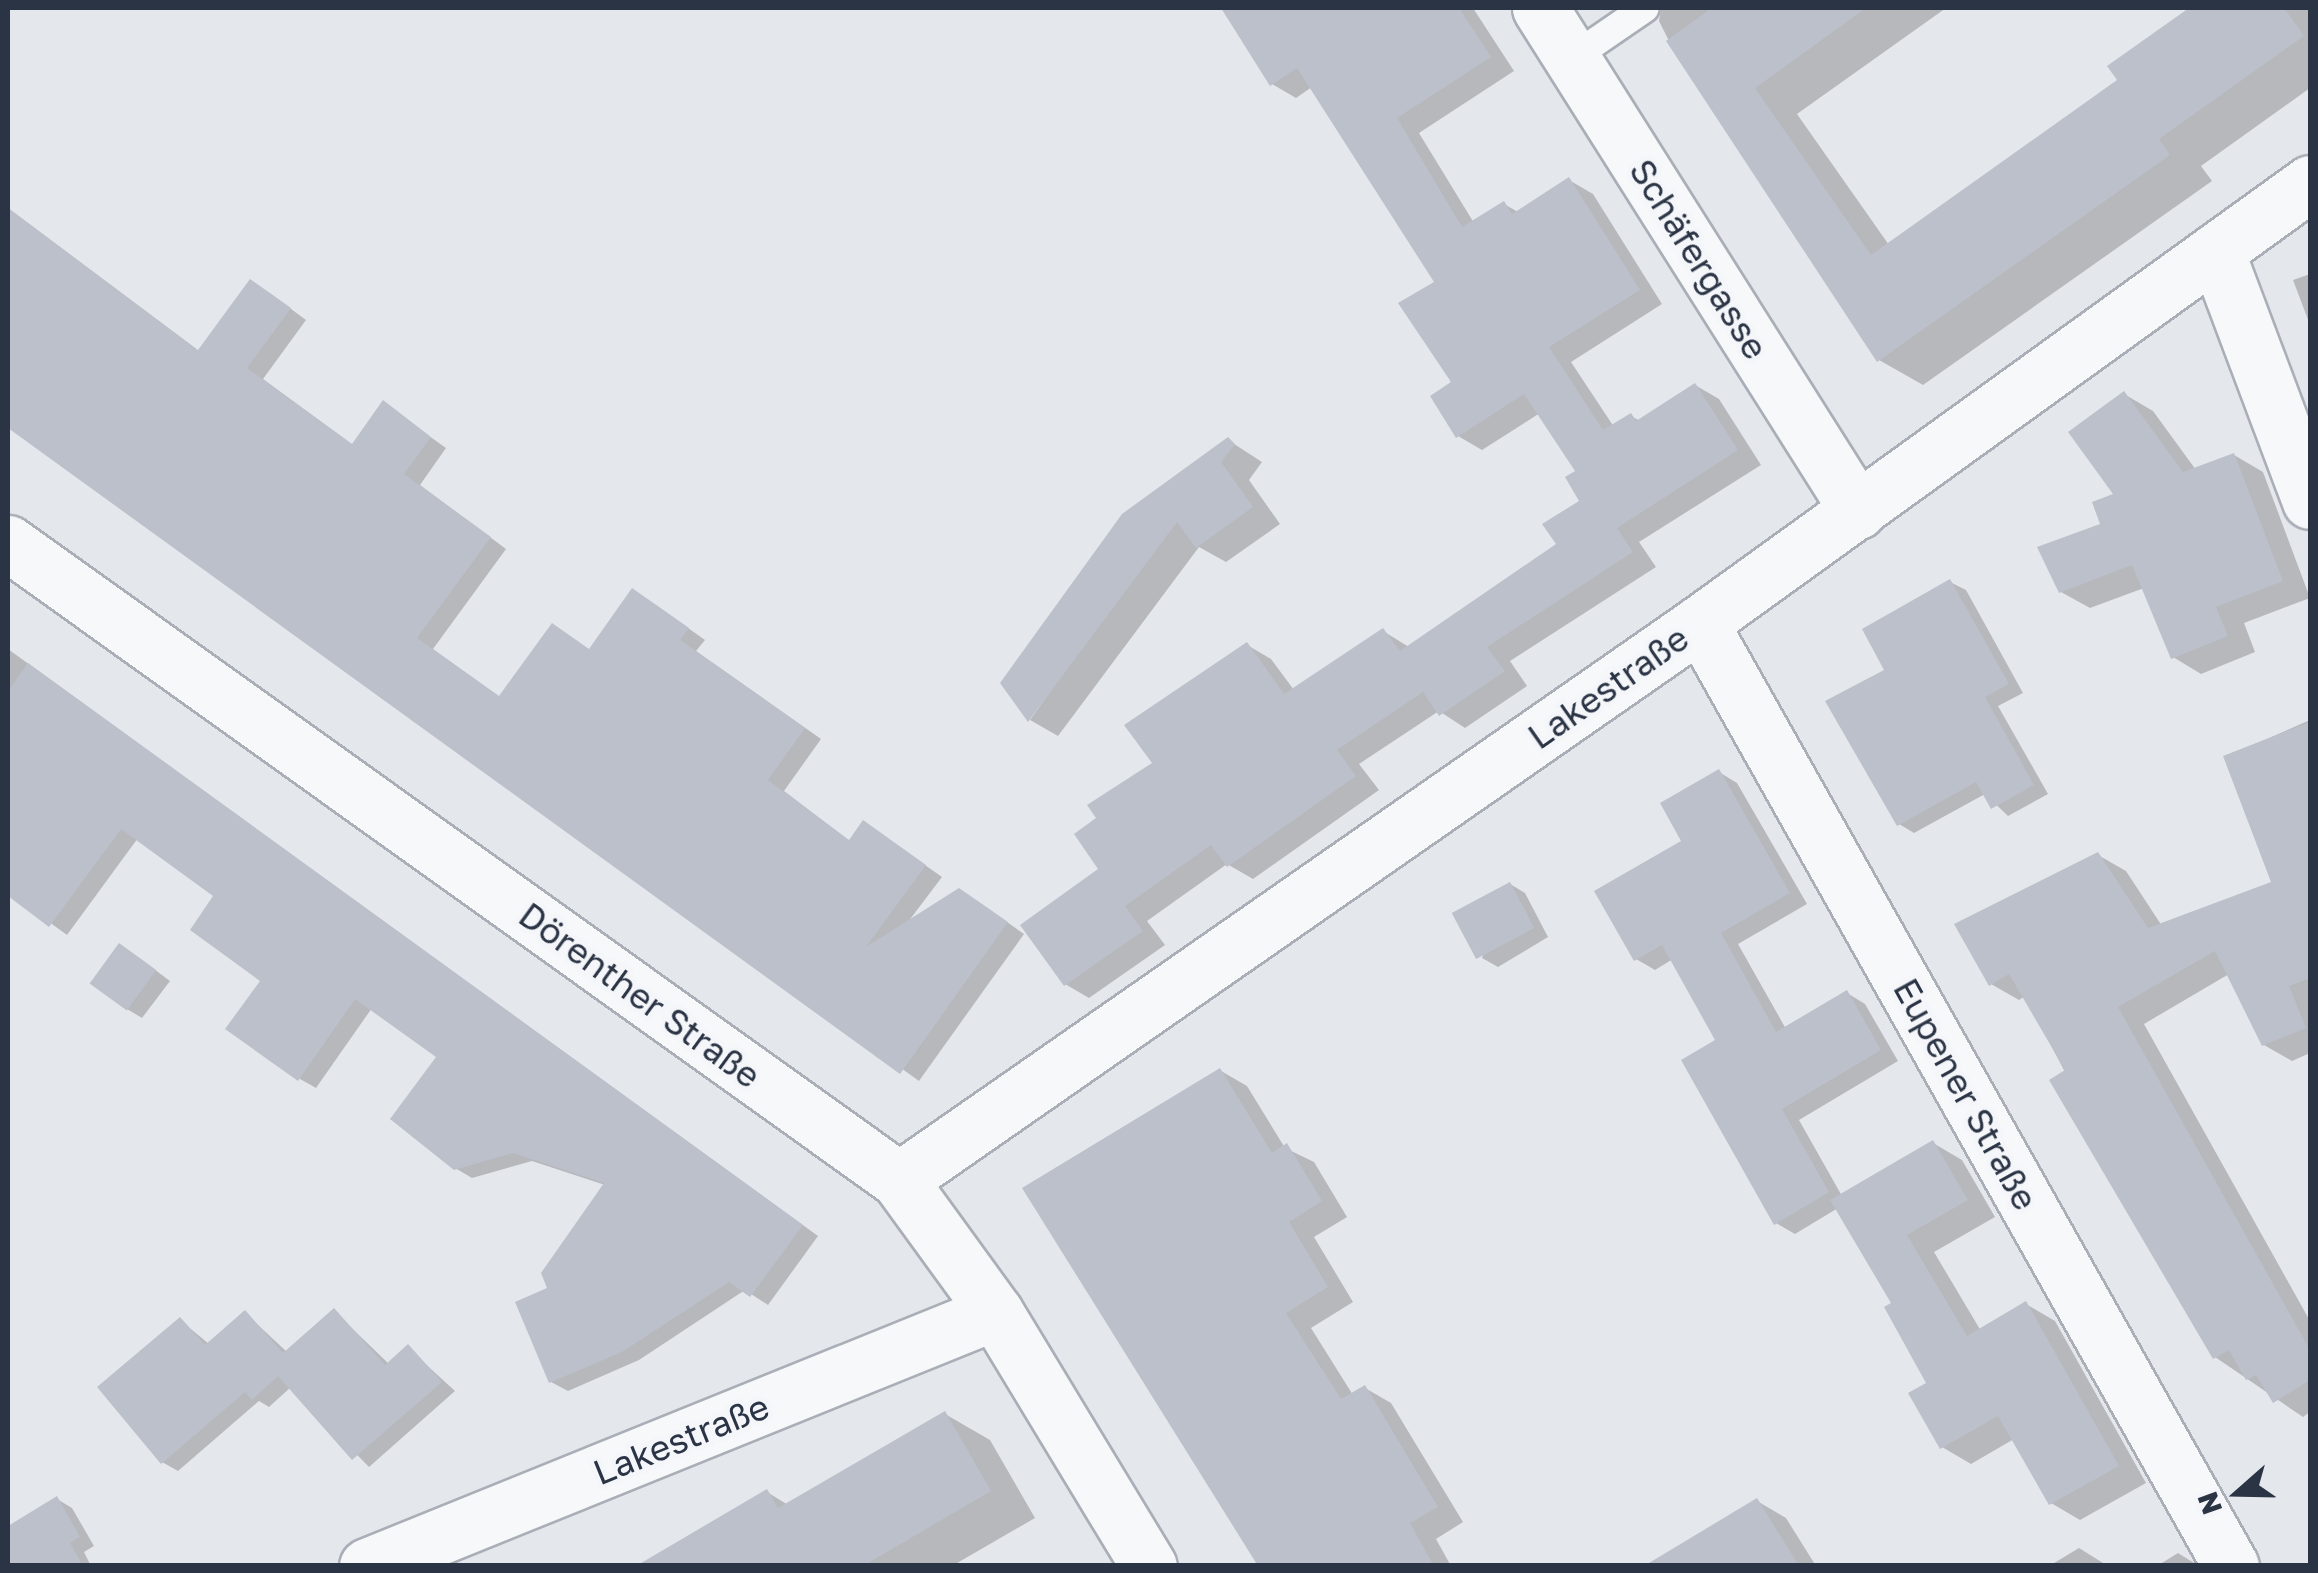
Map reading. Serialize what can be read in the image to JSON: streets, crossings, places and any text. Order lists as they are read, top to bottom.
{
  "streets": {
    "street": [
      "Schäfergasse",
      "Lakestraße",
      "Dörenther Straße",
      "Eupener Straße"
    ]
  },
  "crossings": [
    ["Schäfergasse", "Lakestraße"],
    ["Lakestraße", "Dörenther Straße"],
    ["Lakestraße", "Eupener Straße"]
  ],
  "north": "left"
}
